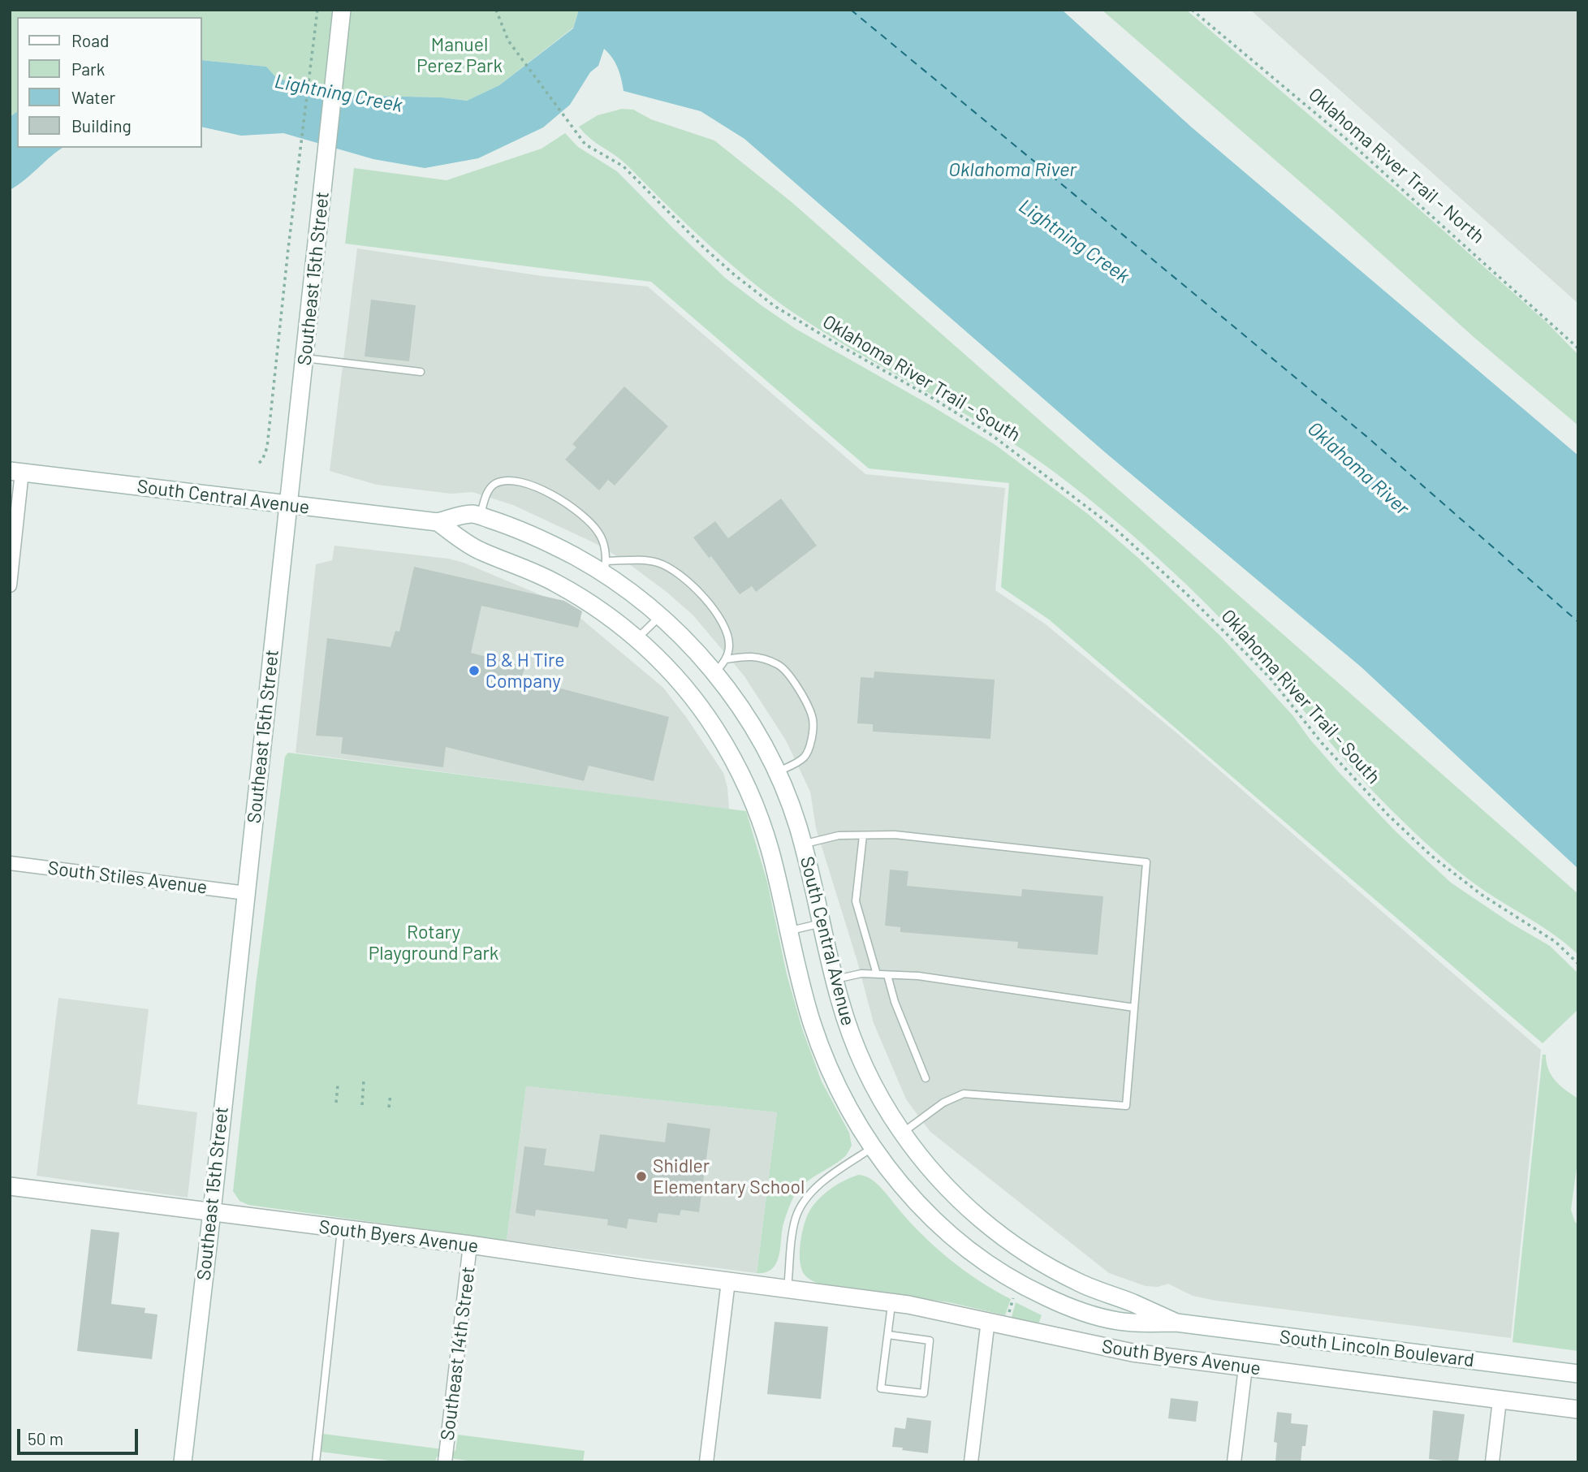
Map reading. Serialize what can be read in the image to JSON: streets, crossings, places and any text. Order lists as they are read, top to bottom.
{
  "streets": {
    "main road": [
      "Southeast 15th Street",
      "South Central Avenue",
      "South Byers Avenue",
      "South Lincoln Boulevard"
    ],
    "street": ["South Stiles Avenue", "Southeast 14th Street"],
    "path": ["Oklahoma River Trail - North", "Oklahoma River Trail - South"]
  },
  "crossings": [
    ["Southeast 15th Street", "South Central Avenue"],
    ["Southeast 15th Street", "South Stiles Avenue"],
    ["Southeast 15th Street", "South Byers Avenue"],
    ["South Central Avenue", "South Lincoln Boulevard"],
    ["South Byers Avenue", "Southeast 14th Street"]
  ],
  "water": ["Lightning Creek", "Oklahoma River"],
  "parks": ["Manuel Perez Park", "Rotary Playground Park"],
  "places": ["B & H Tire Company", "Shidler Elementary School"],
  "legend": [
    "Road",
    "Park",
    "Water",
    "Building"
  ],
  "scale_bar": "50 m"
}
